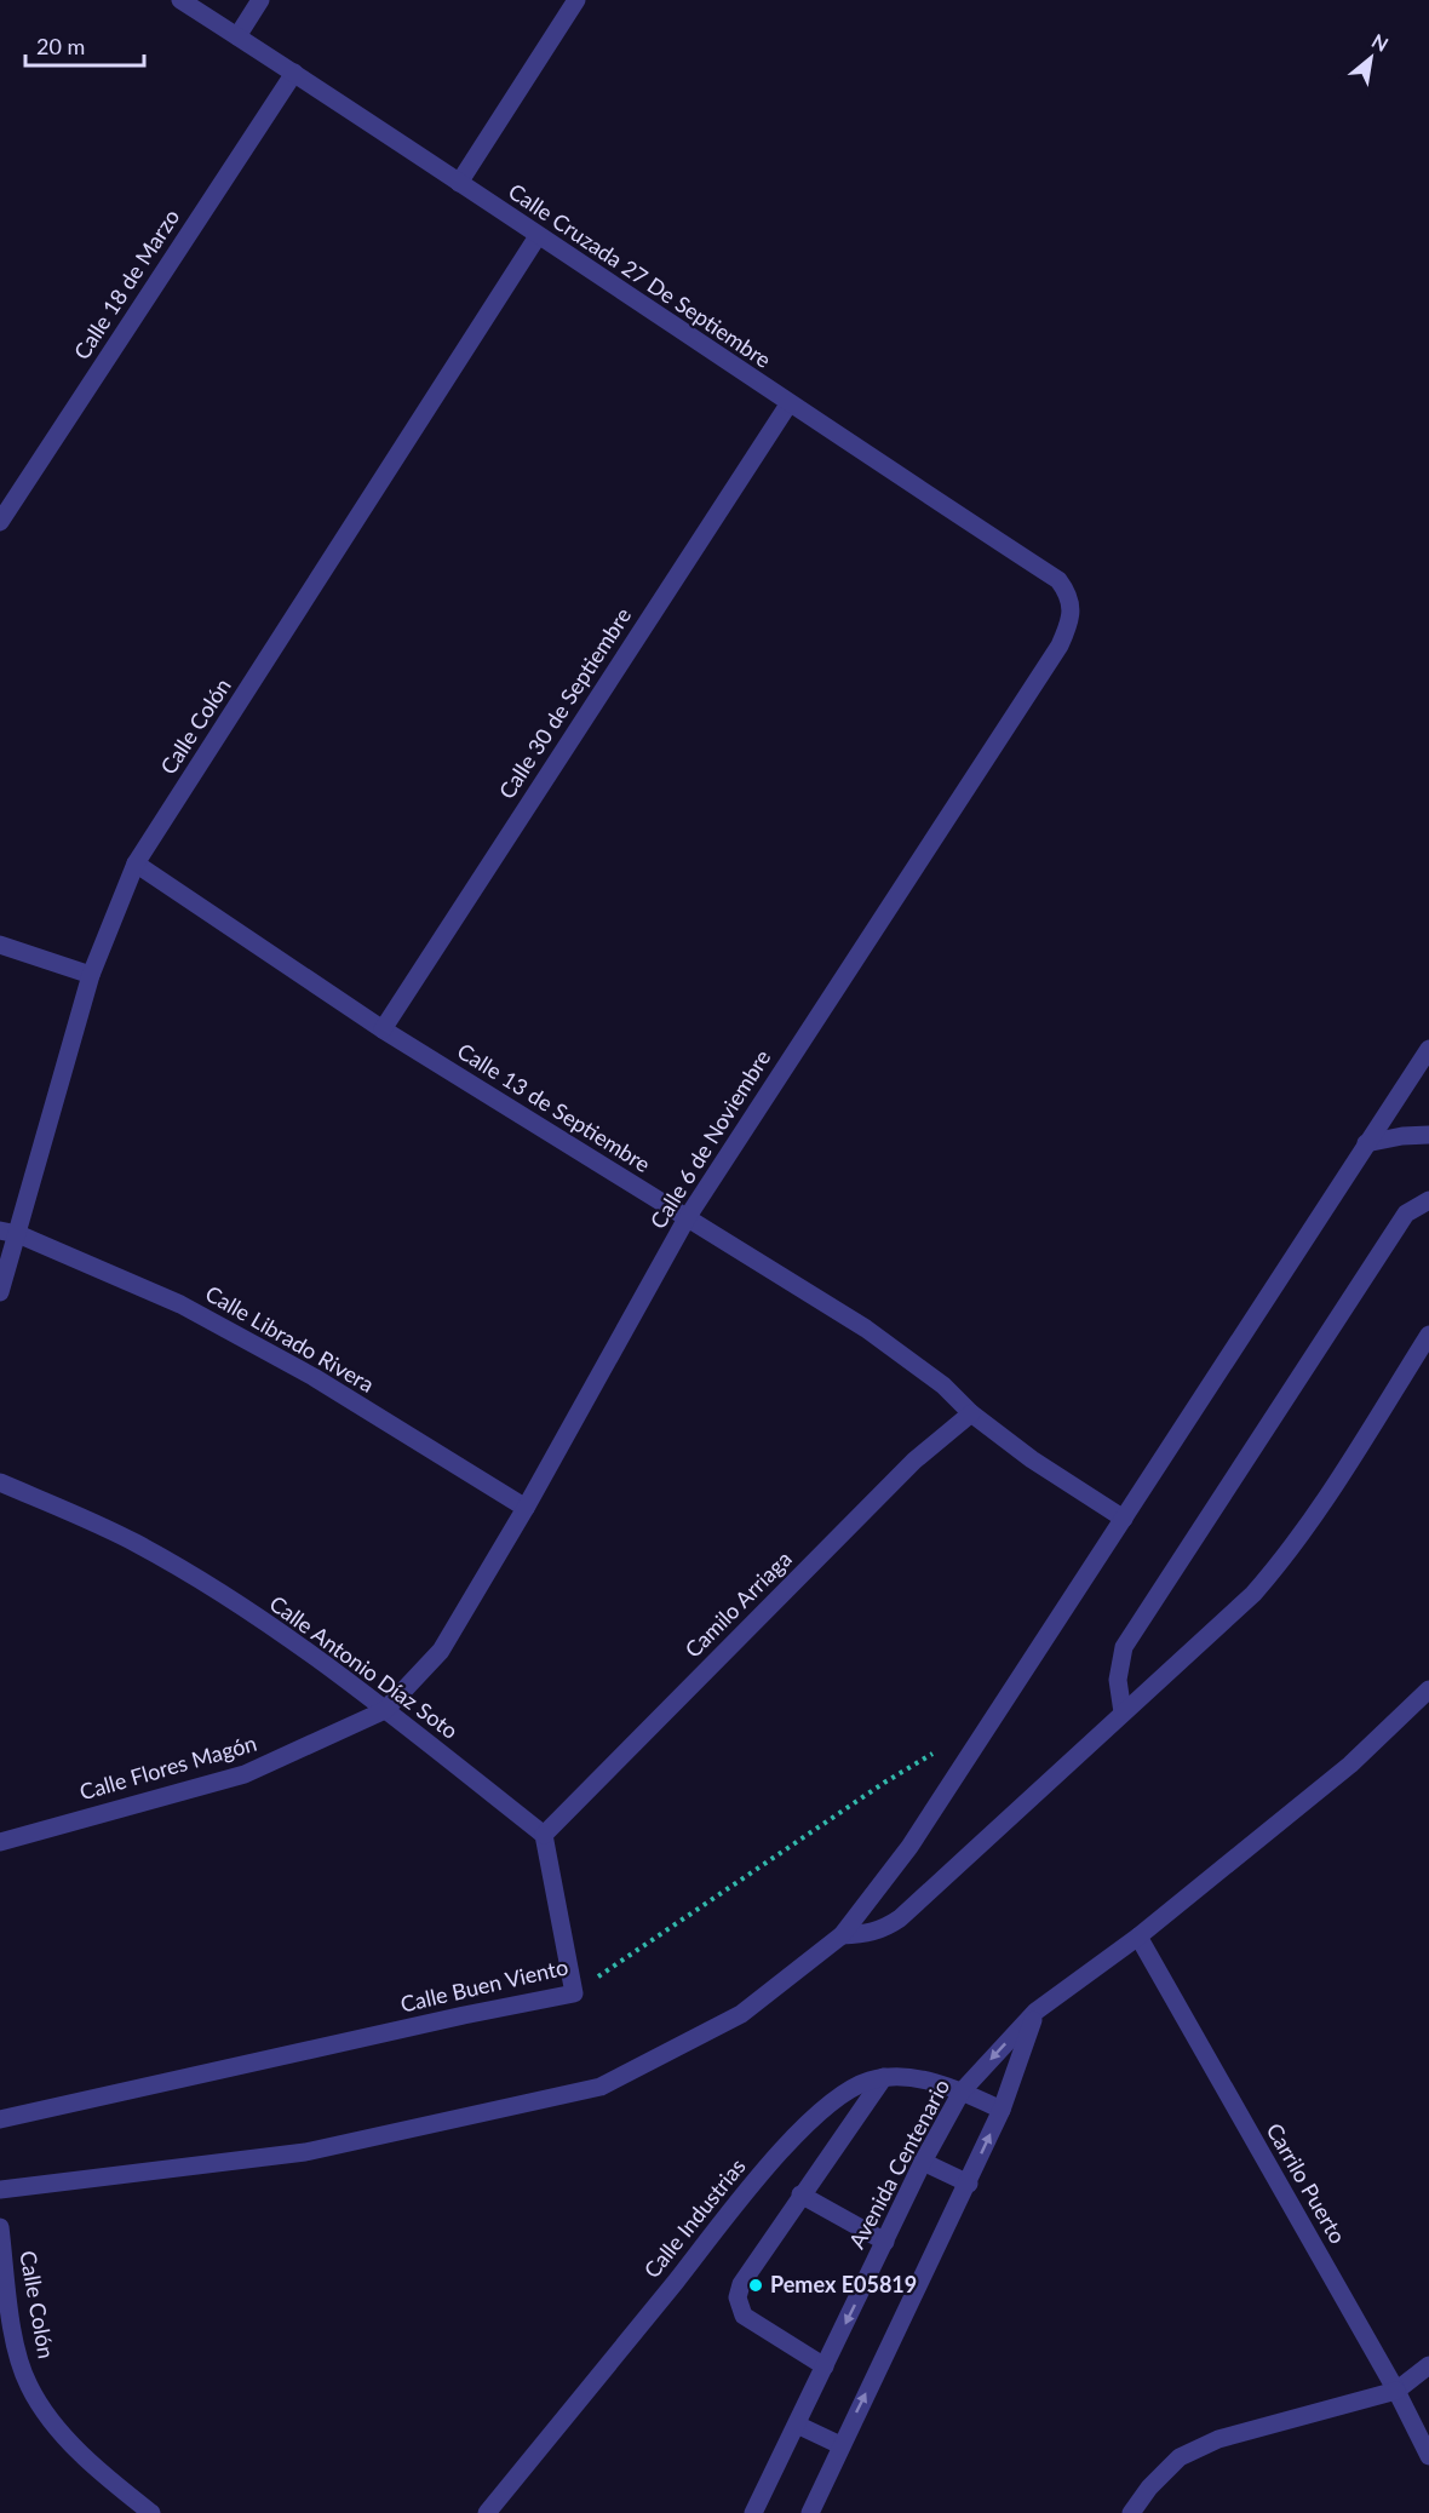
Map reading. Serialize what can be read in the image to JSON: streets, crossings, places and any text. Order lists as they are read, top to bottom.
{
  "streets": {
    "street": [
      "Calle Cruzada 27 De Septiembre",
      "Calle 18 de Marzo",
      "Calle 30 de Septiembre",
      "Calle Colón",
      "Calle 13 de Septiembre",
      "Calle 6 de Noviembre",
      "Calle Librado Rivera",
      "Camilo Arriaga",
      "Calle Antonio Díaz Soto",
      "Calle Flores Magón",
      "Calle Buen Viento",
      "Avenida Centenario",
      "Carrilo Puerto",
      "Calle Industrias"
    ]
  },
  "crossings": [
    ["Calle Cruzada 27 De Septiembre", "Calle 18 de Marzo"],
    ["Calle Cruzada 27 De Septiembre", "Calle 30 de Septiembre"],
    ["Calle Cruzada 27 De Septiembre", "Calle Colón"],
    ["Calle Cruzada 27 De Septiembre", "Calle 6 de Noviembre"],
    ["Calle 30 de Septiembre", "Calle 13 de Septiembre"],
    ["Calle Colón", "Calle 13 de Septiembre"],
    ["Calle Colón", "Calle Librado Rivera"],
    ["Calle 13 de Septiembre", "Calle 6 de Noviembre"],
    ["Calle 13 de Septiembre", "Camilo Arriaga"],
    ["Calle 6 de Noviembre", "Calle Librado Rivera"],
    ["Calle 6 de Noviembre", "Calle Antonio Díaz Soto"],
    ["Calle 6 de Noviembre", "Calle Flores Magón"],
    ["Camilo Arriaga", "Calle Antonio Díaz Soto"],
    ["Calle Antonio Díaz Soto", "Calle Flores Magón"],
    ["Avenida Centenario", "Carrilo Puerto"],
    ["Avenida Centenario", "Calle Industrias"]
  ],
  "places": ["Pemex E05819"],
  "scale_bar": "20 m",
  "north": "top right"
}
